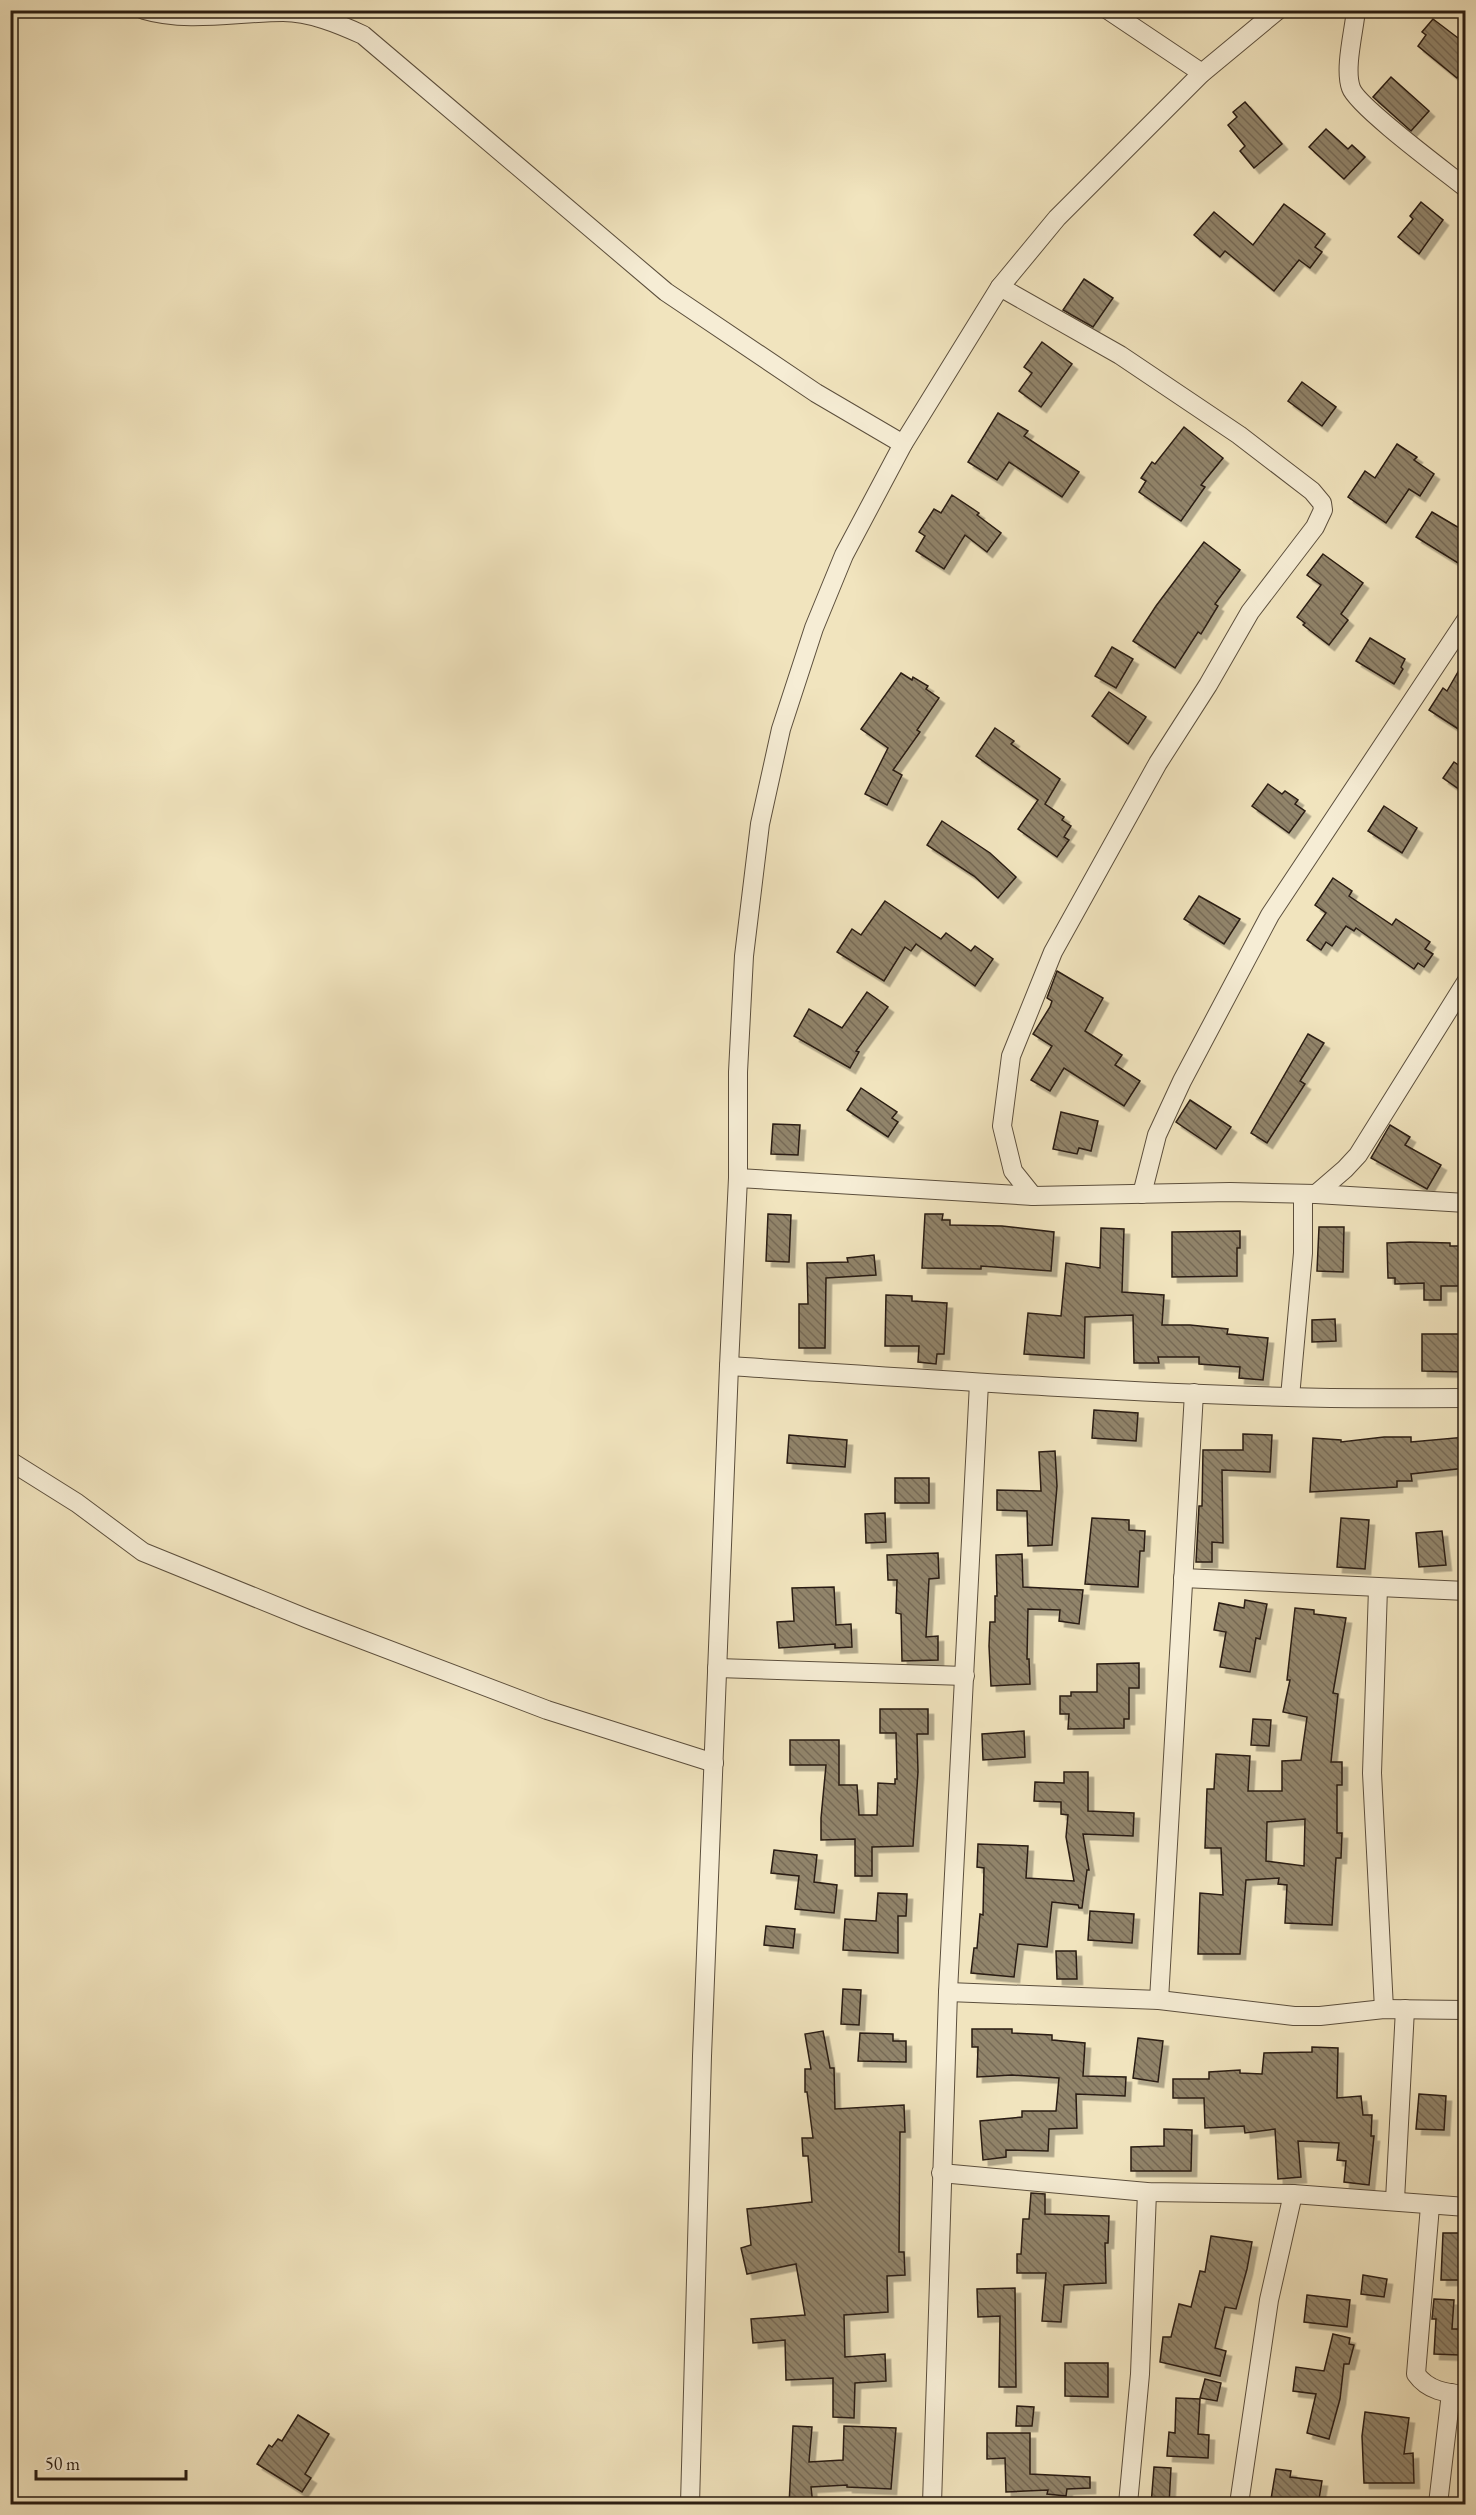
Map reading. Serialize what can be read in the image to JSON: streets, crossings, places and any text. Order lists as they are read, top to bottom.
{
  "scale_bar": "50 m"
}
